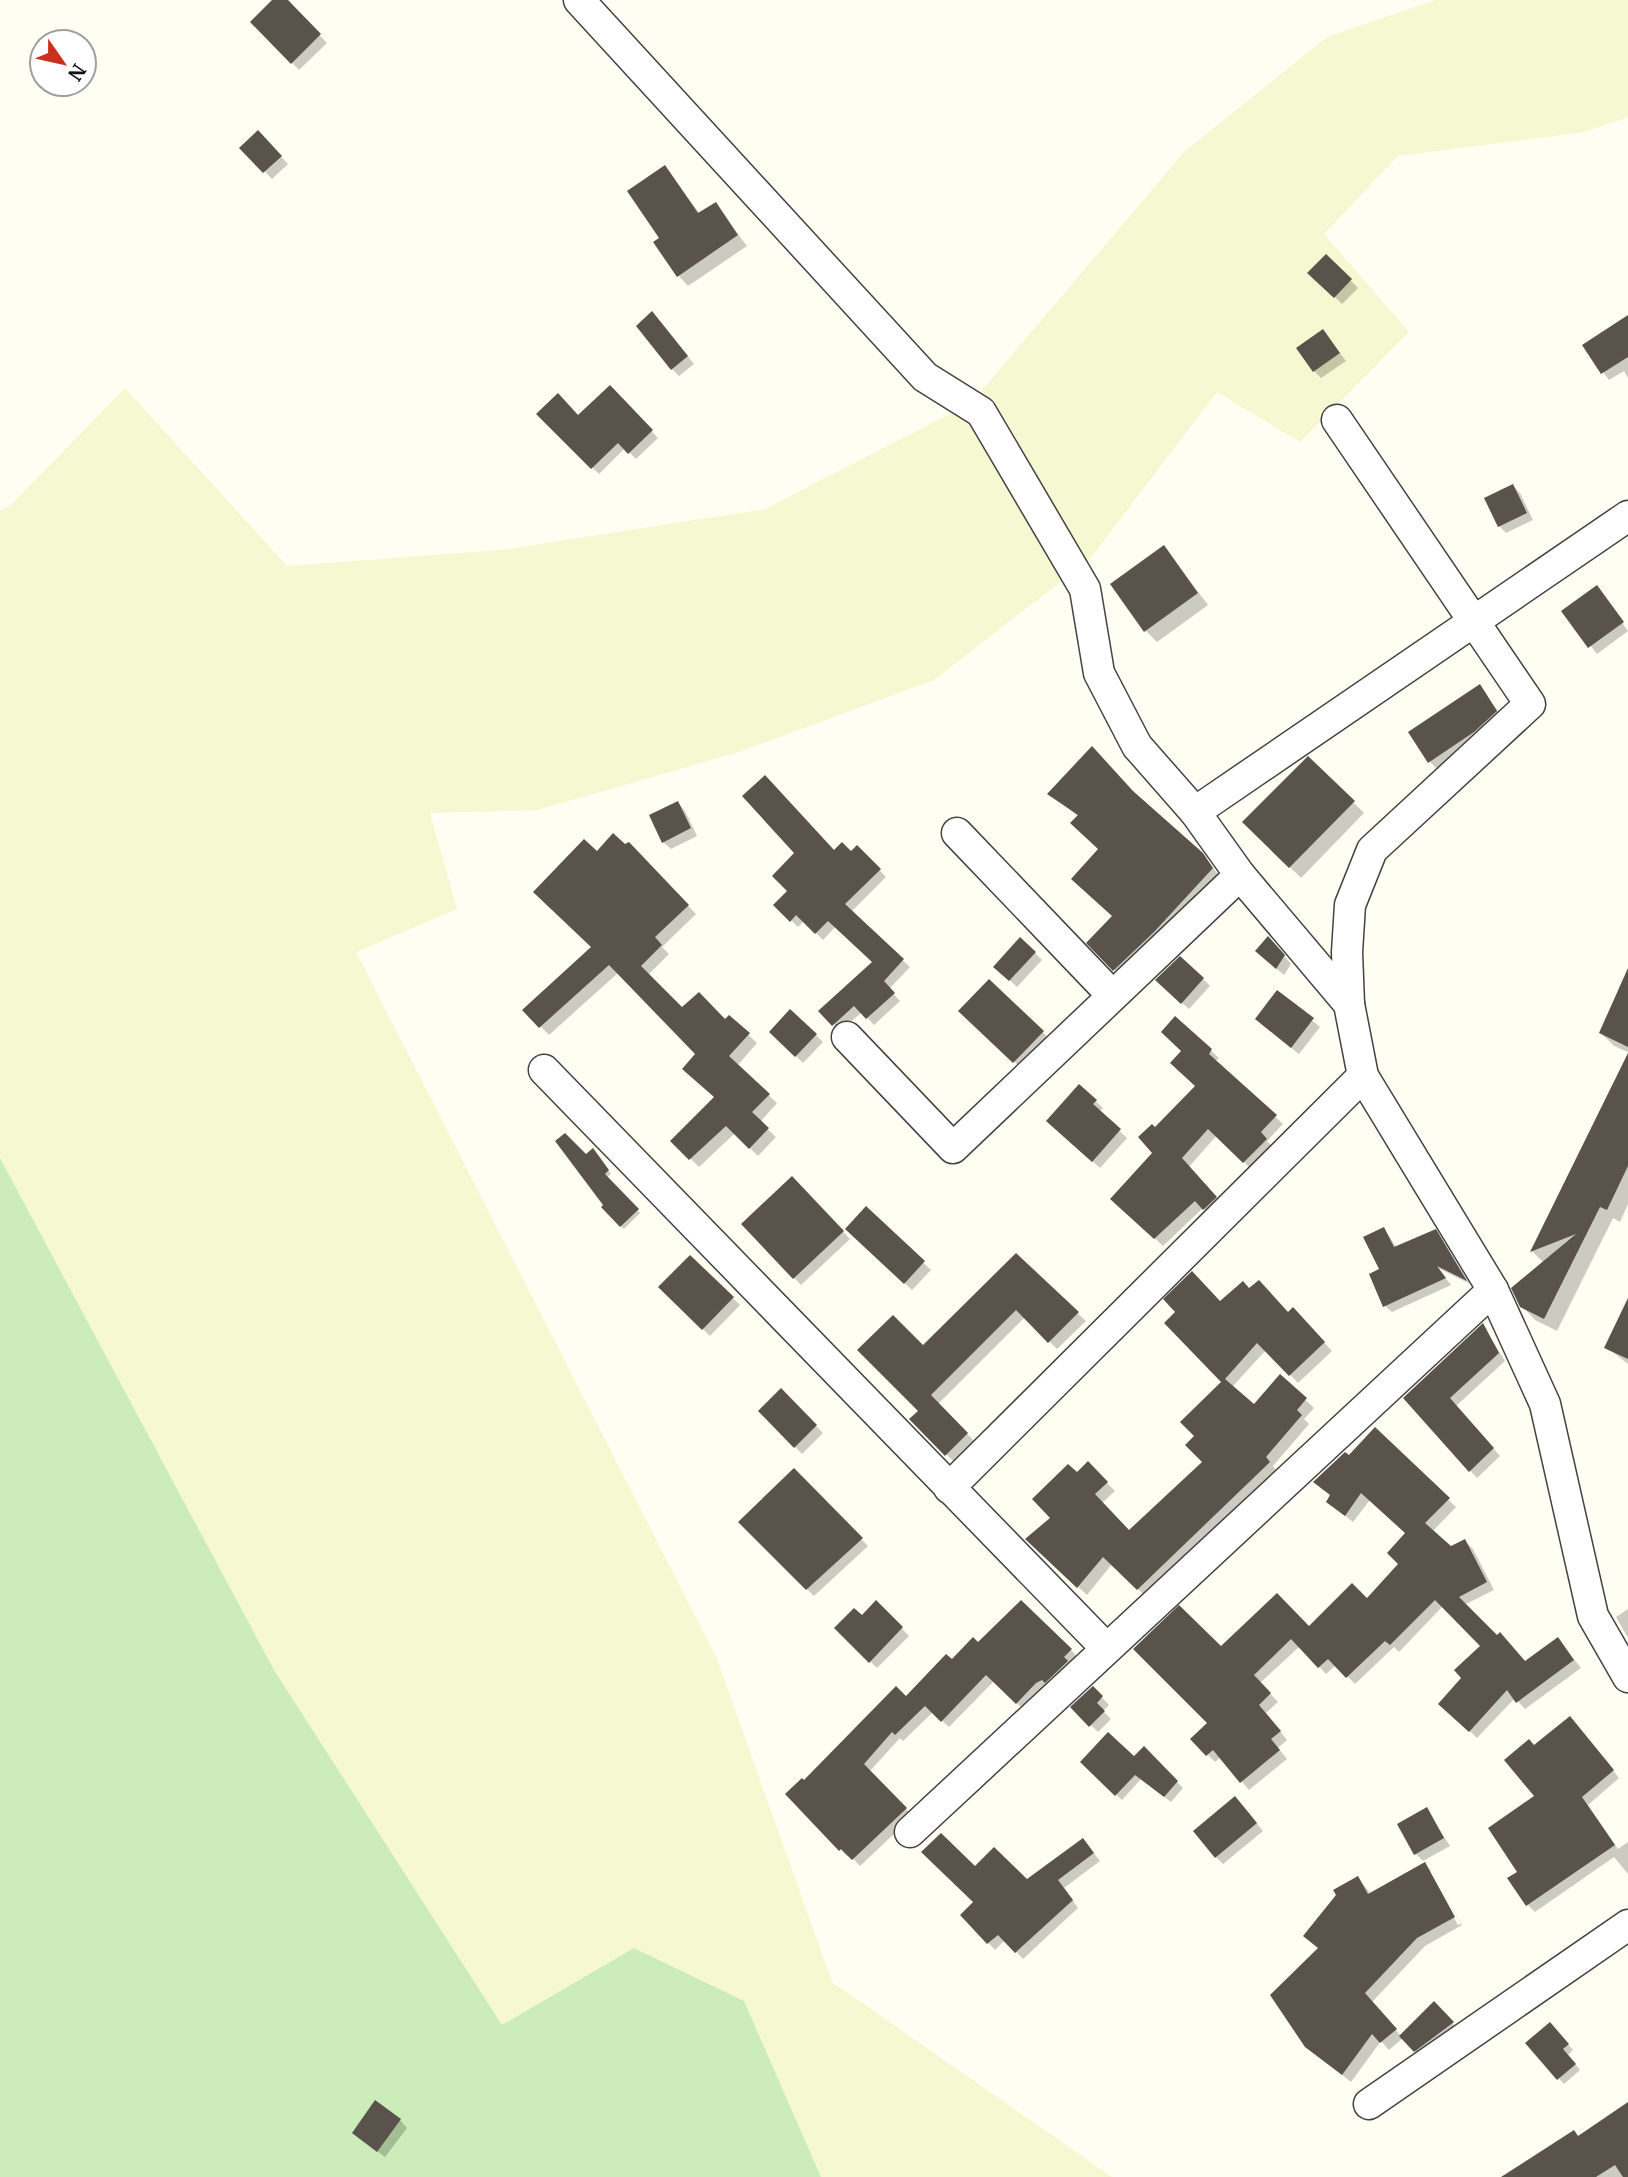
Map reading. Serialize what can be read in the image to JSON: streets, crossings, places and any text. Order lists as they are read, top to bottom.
{
  "north": "bottom right"
}
